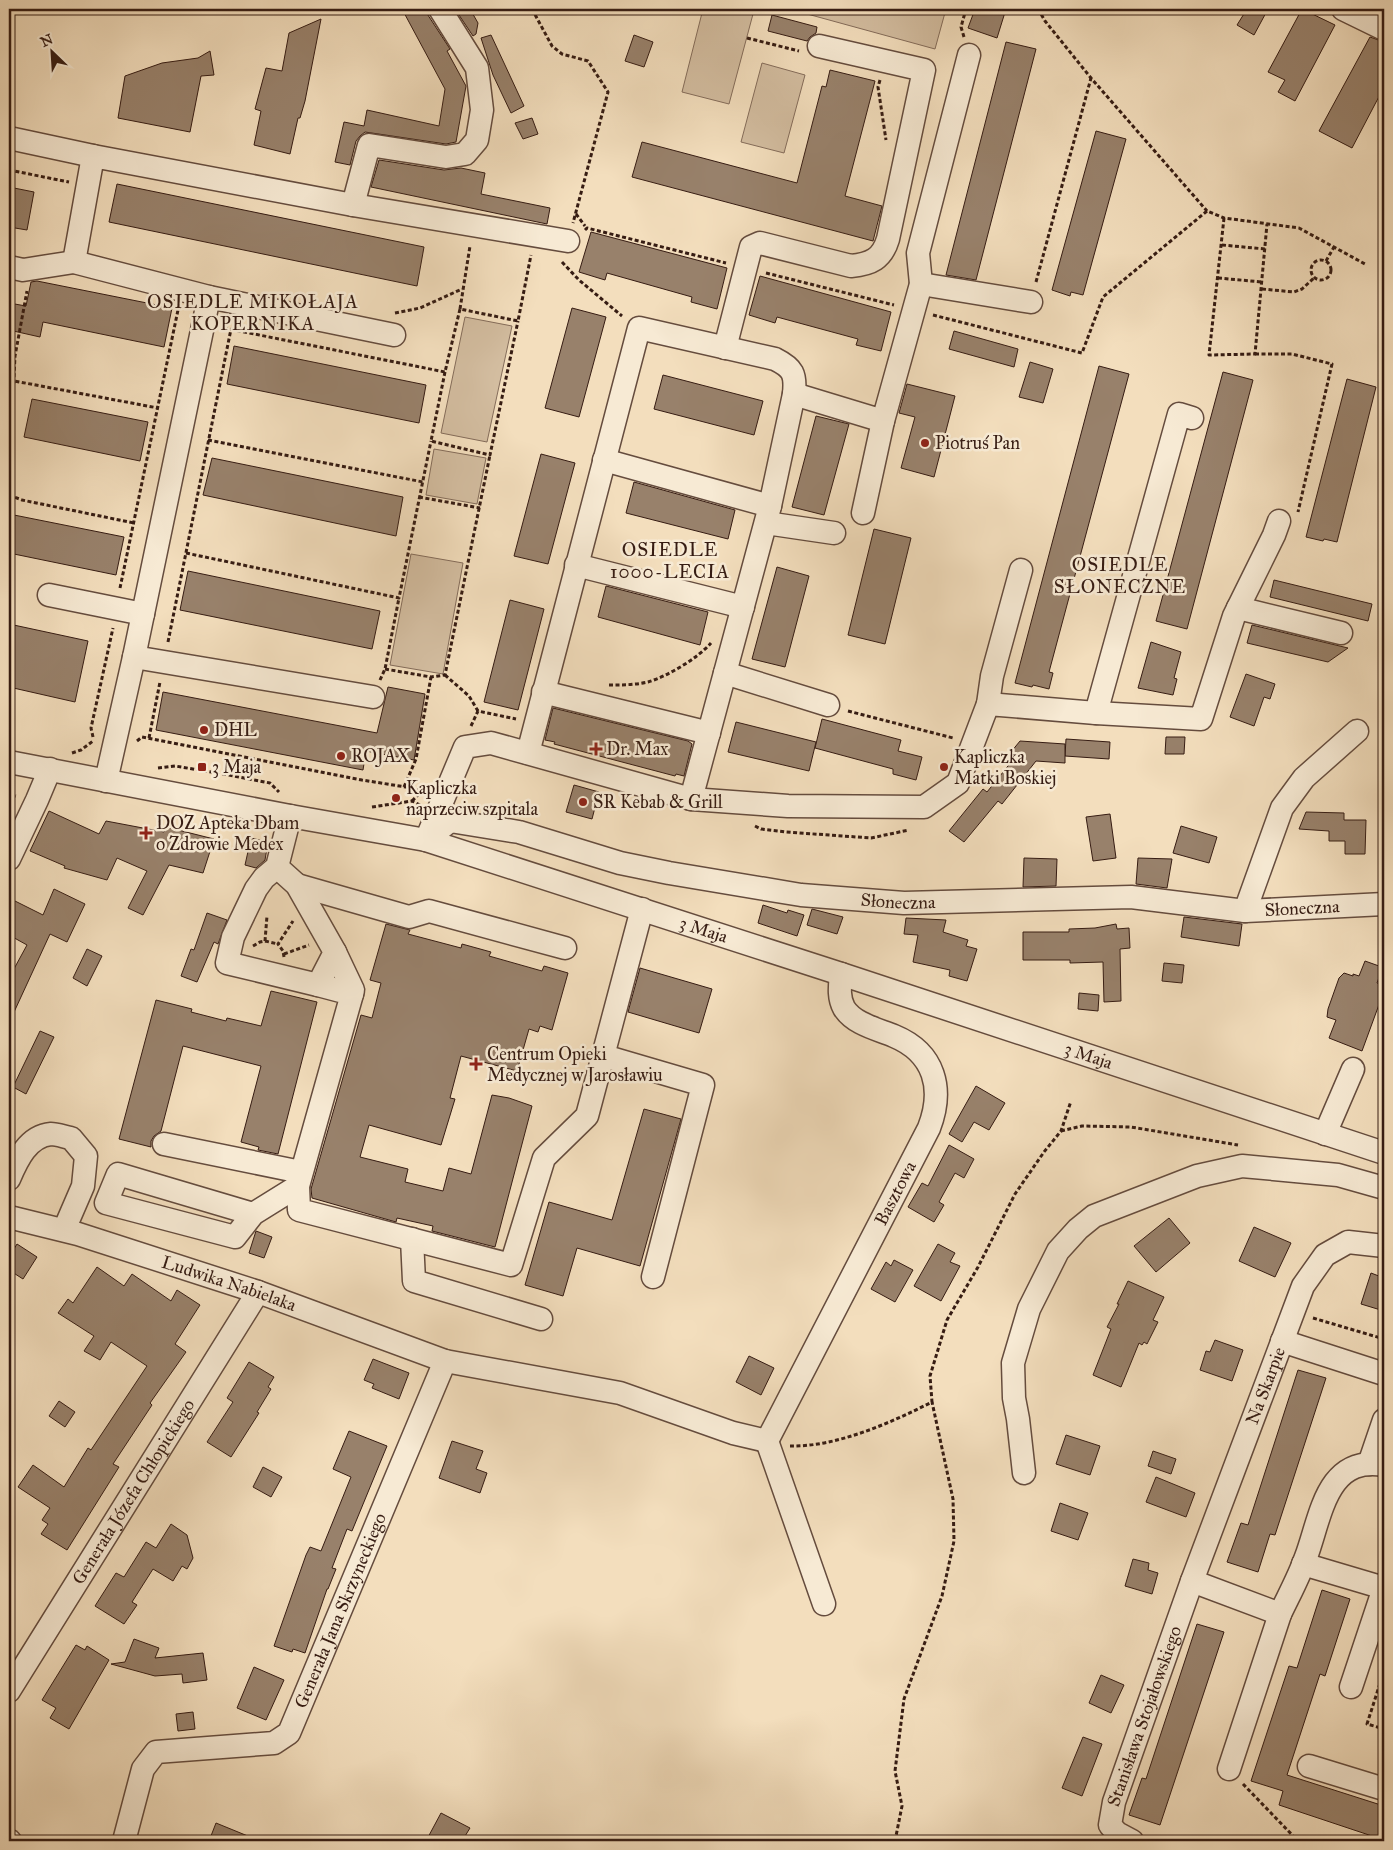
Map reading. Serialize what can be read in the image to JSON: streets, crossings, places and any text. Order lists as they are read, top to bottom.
{
  "streets": {
    "street": [
      "Słoneczna",
      "3 Maja",
      "Basztowa",
      "Ludwika Nabielaka",
      "Na Skarpie",
      "Generała Józefa Chłopickiego",
      "Generała Jana Skrzyneckiego",
      "Stanisława Stojałowskiego"
    ]
  },
  "crossings": [
    ["Słoneczna", "3 Maja"],
    ["3 Maja", "Basztowa"],
    ["Basztowa", "Ludwika Nabielaka"],
    ["Ludwika Nabielaka", "Generała Józefa Chłopickiego"],
    ["Ludwika Nabielaka", "Generała Jana Skrzyneckiego"],
    ["Na Skarpie", "Stanisława Stojałowskiego"]
  ],
  "districts": ["OSIEDLE MIKOŁAJA KOPERNIKA", "OSIEDLE 1000-LECIA", "OSIEDLE SŁONECZNE"],
  "places": {
    "other": [
      "Piotruś Pan",
      "DHL",
      "ROJAX",
      "Kapliczka Matki Boskiej",
      "Kapliczka naprzeciw szpitala",
      "SR Kebab & Grill"
    ],
    "health": ["Dr. Max", "DOZ Apteka Dbam o Zdrowie Medex", "Centrum Opieki Medycznej w Jarosławiu"],
    "transit": ["3 Maja"]
  },
  "north": "top left"
}
